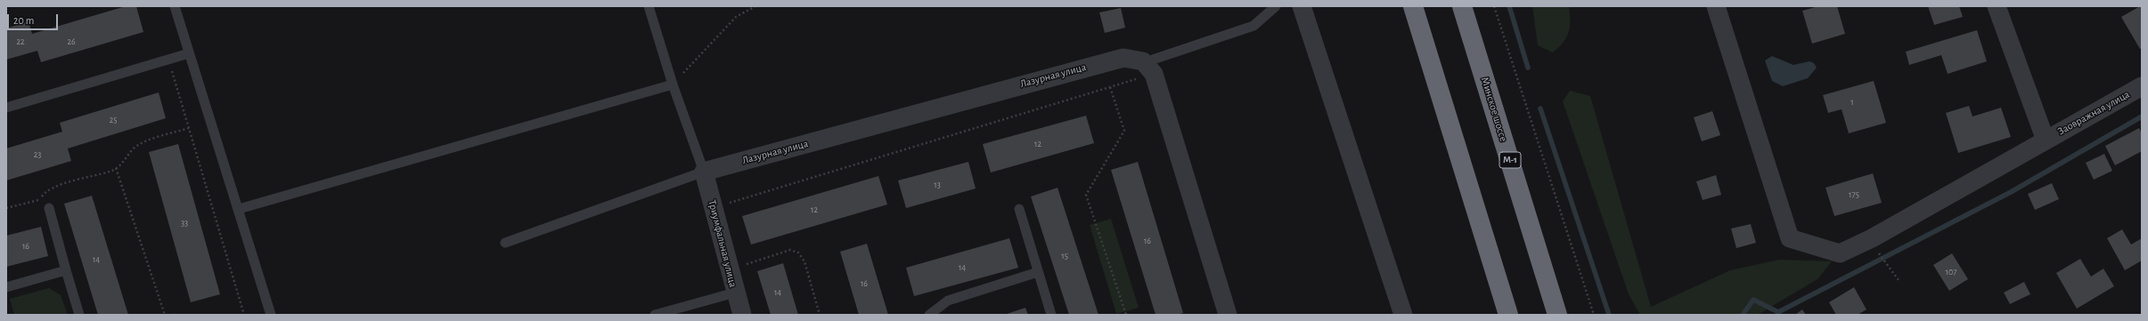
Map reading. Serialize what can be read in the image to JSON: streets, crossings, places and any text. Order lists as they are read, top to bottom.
{
  "streets": {
    "highway": ["Минское шоссе", "М-1"],
    "street": ["Лазурная улица", "Заовражная улица", "Триумфальная улица"]
  },
  "crossings": [
    ["Лазурная улица", "Триумфальная улица"]
  ],
  "house_numbers": [
    "22",
    "26",
    "1",
    "25",
    "12",
    "23",
    "13",
    "175",
    "12",
    "33",
    "16",
    "16",
    "15",
    "14",
    "14",
    "107",
    "16",
    "14"
  ],
  "scale_bar": "20 m"
}
